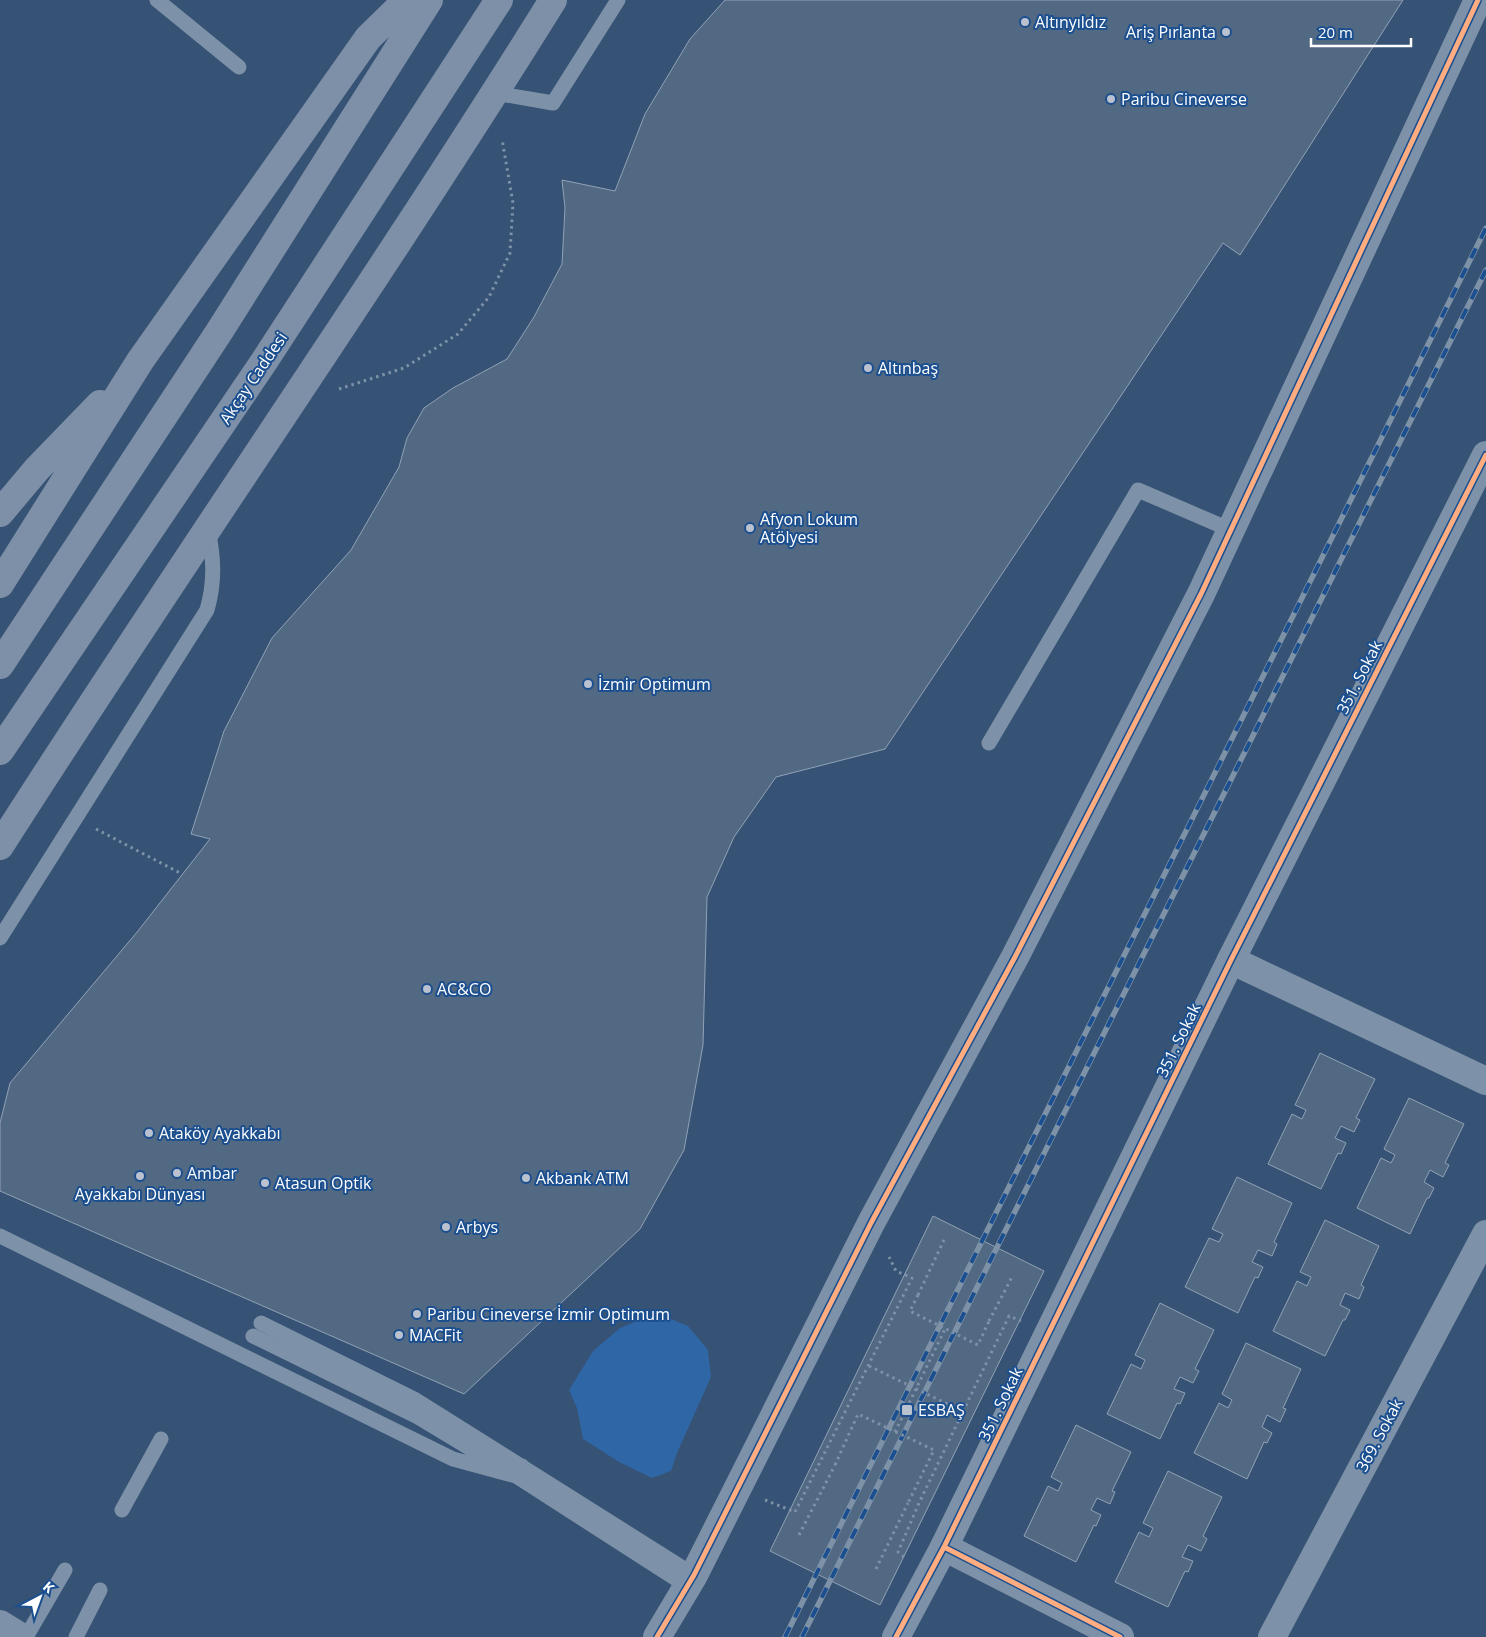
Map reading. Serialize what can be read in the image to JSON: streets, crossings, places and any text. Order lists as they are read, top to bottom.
{
  "streets": {
    "highway": ["Akçay Caddesi"],
    "street": ["351. Sokak", "369. Sokak"]
  },
  "places": {
    "other": [
      "Altınyıldız",
      "Ariş Pırlanta",
      "Paribu Cineverse",
      "Altınbaş",
      "Afyon Lokum Atölyesi",
      "İzmir Optimum",
      "AC&CO",
      "Ataköy Ayakkabı",
      "Ambar",
      "Ayakkabı Dünyası",
      "Akbank ATM",
      "Atasun Optik",
      "Arbys",
      "Paribu Cineverse İzmir Optimum",
      "MACFit"
    ],
    "transit": ["ESBAŞ"]
  },
  "scale_bar": "20 m",
  "north": "top right"
}
